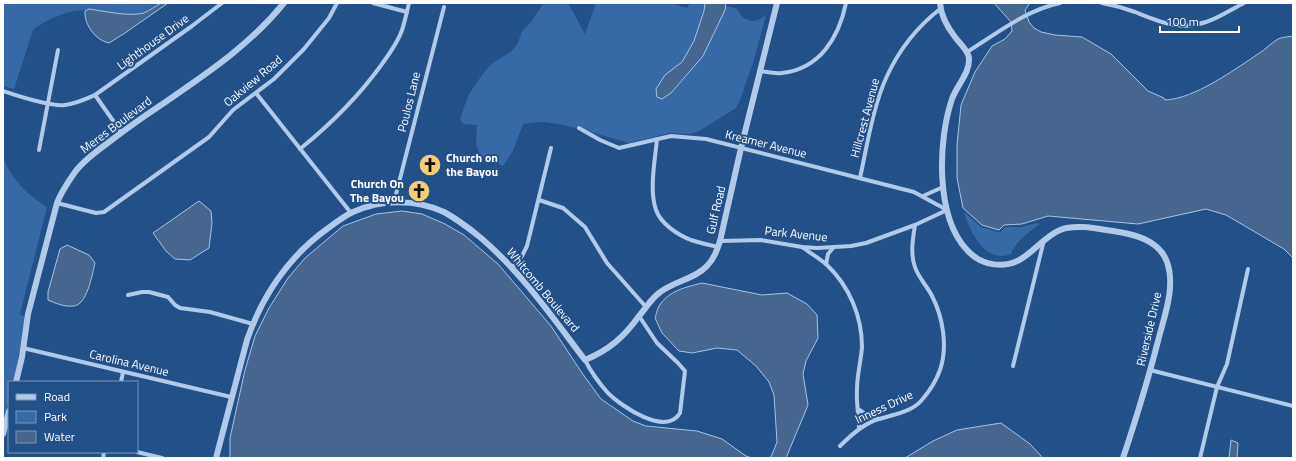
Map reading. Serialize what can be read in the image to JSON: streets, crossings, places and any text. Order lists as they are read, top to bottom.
{
  "streets": {
    "street": [
      "Lighthouse Drive",
      "Oakview Road",
      "Poulos Lane",
      "Hillcrest Avenue",
      "Meres Boulevard",
      "Kreamer Avenue",
      "Gulf Road",
      "Park Avenue",
      "Whitcomb Boulevard",
      "Riverside Drive",
      "Carolina Avenue",
      "Inness Drive"
    ]
  },
  "crossings": [
    ["Oakview Road", "Meres Boulevard"],
    ["Poulos Lane", "Whitcomb Boulevard"],
    ["Hillcrest Avenue", "Kreamer Avenue"],
    ["Meres Boulevard", "Carolina Avenue"],
    ["Kreamer Avenue", "Gulf Road"],
    ["Kreamer Avenue", "Park Avenue"],
    ["Kreamer Avenue", "Riverside Drive"],
    ["Gulf Road", "Park Avenue"],
    ["Gulf Road", "Whitcomb Boulevard"],
    ["Park Avenue", "Riverside Drive"],
    ["Park Avenue", "Inness Drive"],
    ["Whitcomb Boulevard", "Carolina Avenue"]
  ],
  "places": {
    "church": ["Church on the Bayou", "Church On The Bayou"]
  },
  "legend": ["Road", "Park", "Water"],
  "scale_bar": "100 m"
}
